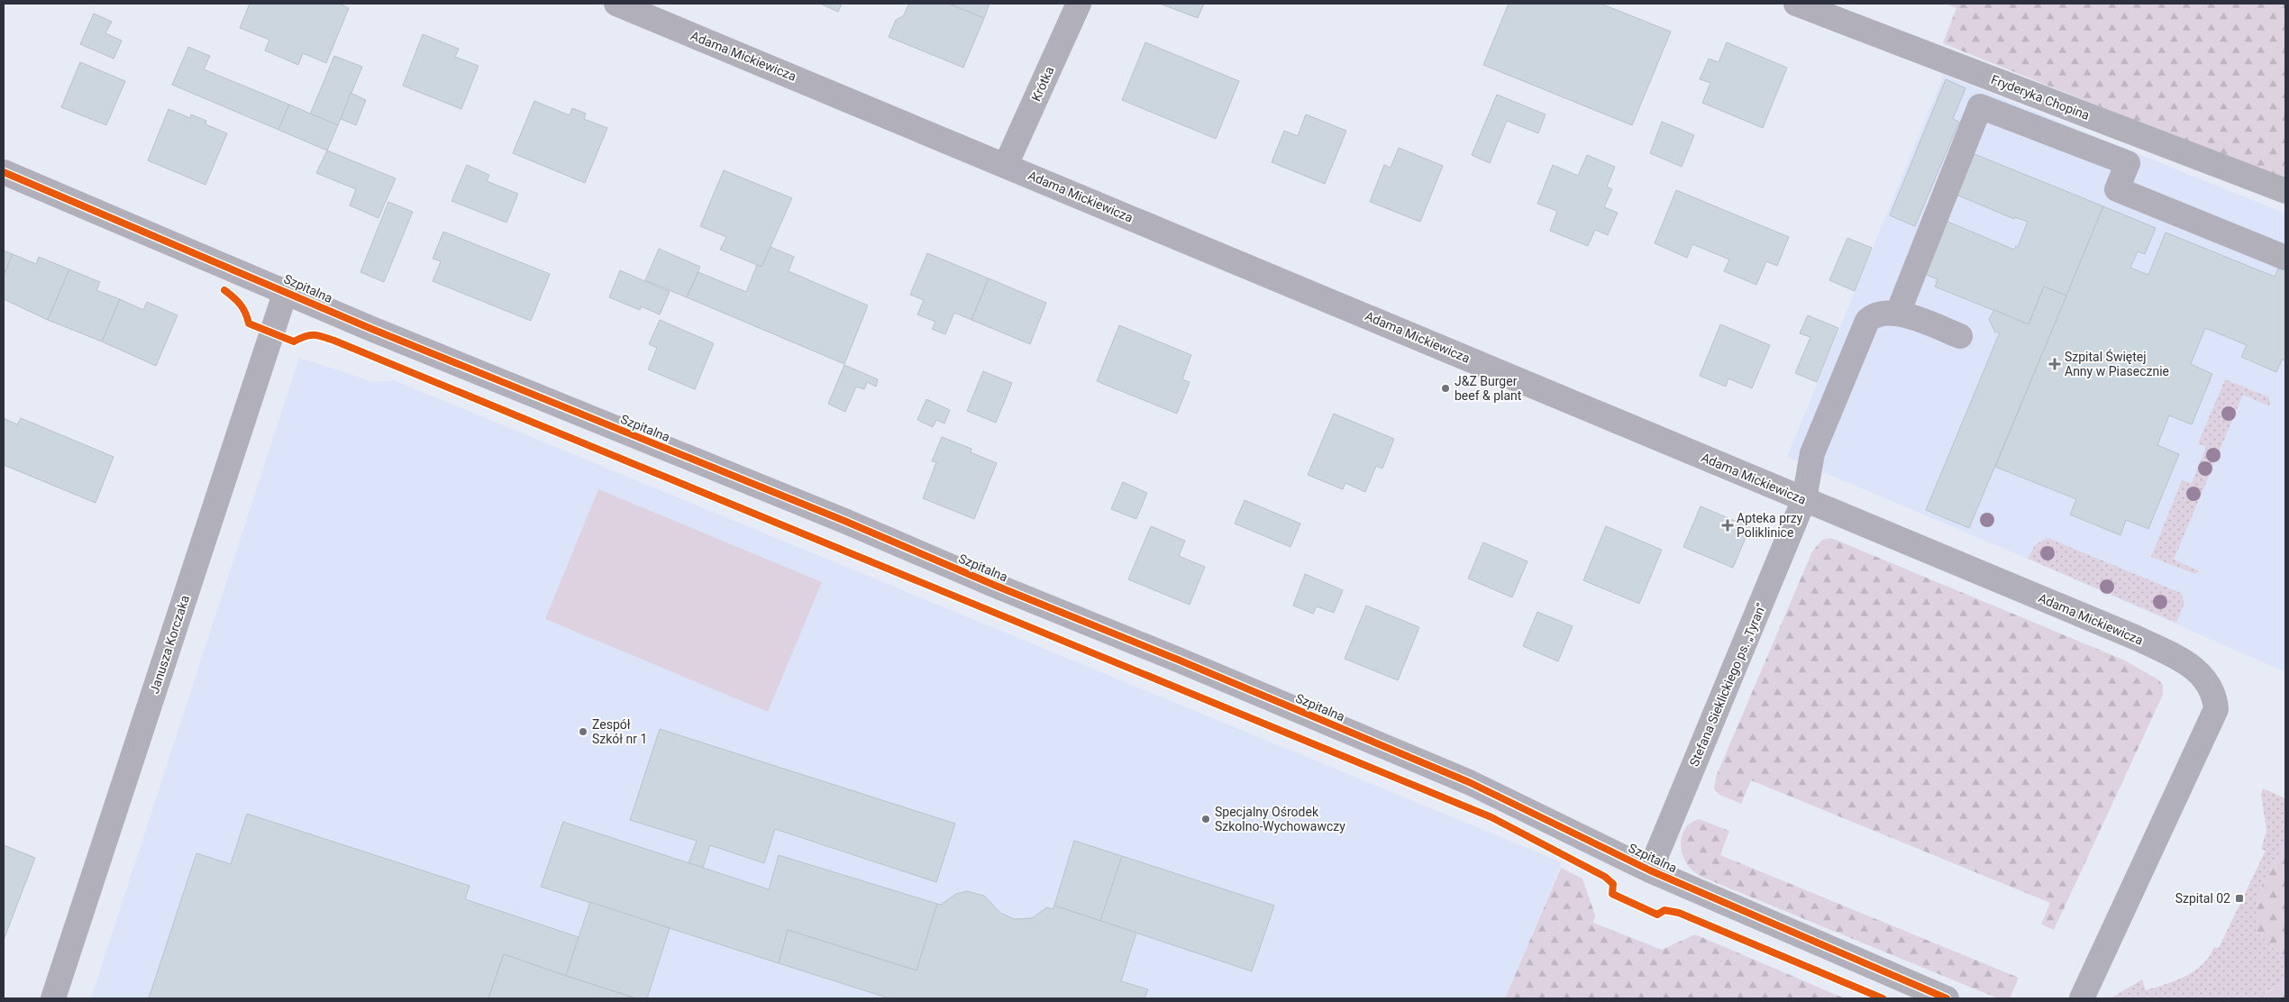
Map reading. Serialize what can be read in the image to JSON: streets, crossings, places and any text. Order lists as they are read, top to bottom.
{
  "streets": {
    "street": [
      "Adama Mickiewicza",
      "Krótka",
      "Fryderyka Chopina",
      "Szpitalna",
      "Janusza Korczaka",
      "Stefana Sieklickiego ps. „Tyran”"
    ]
  },
  "crossings": [
    ["Adama Mickiewicza", "Krótka"],
    ["Adama Mickiewicza", "Stefana Sieklickiego ps. „Tyran”"],
    ["Szpitalna", "Janusza Korczaka"],
    ["Szpitalna", "Stefana Sieklickiego ps. „Tyran”"]
  ],
  "places": {
    "health": ["Szpital Świętej Anny w Piasecznie", "Apteka przy Poliklinice"],
    "other": ["J&Z Burger beef & plant", "Zespół Szkół nr 1", "Specjalny Ośrodek Szkolno-Wychowawczy"],
    "transit": ["Szpital 02"]
  }
}
